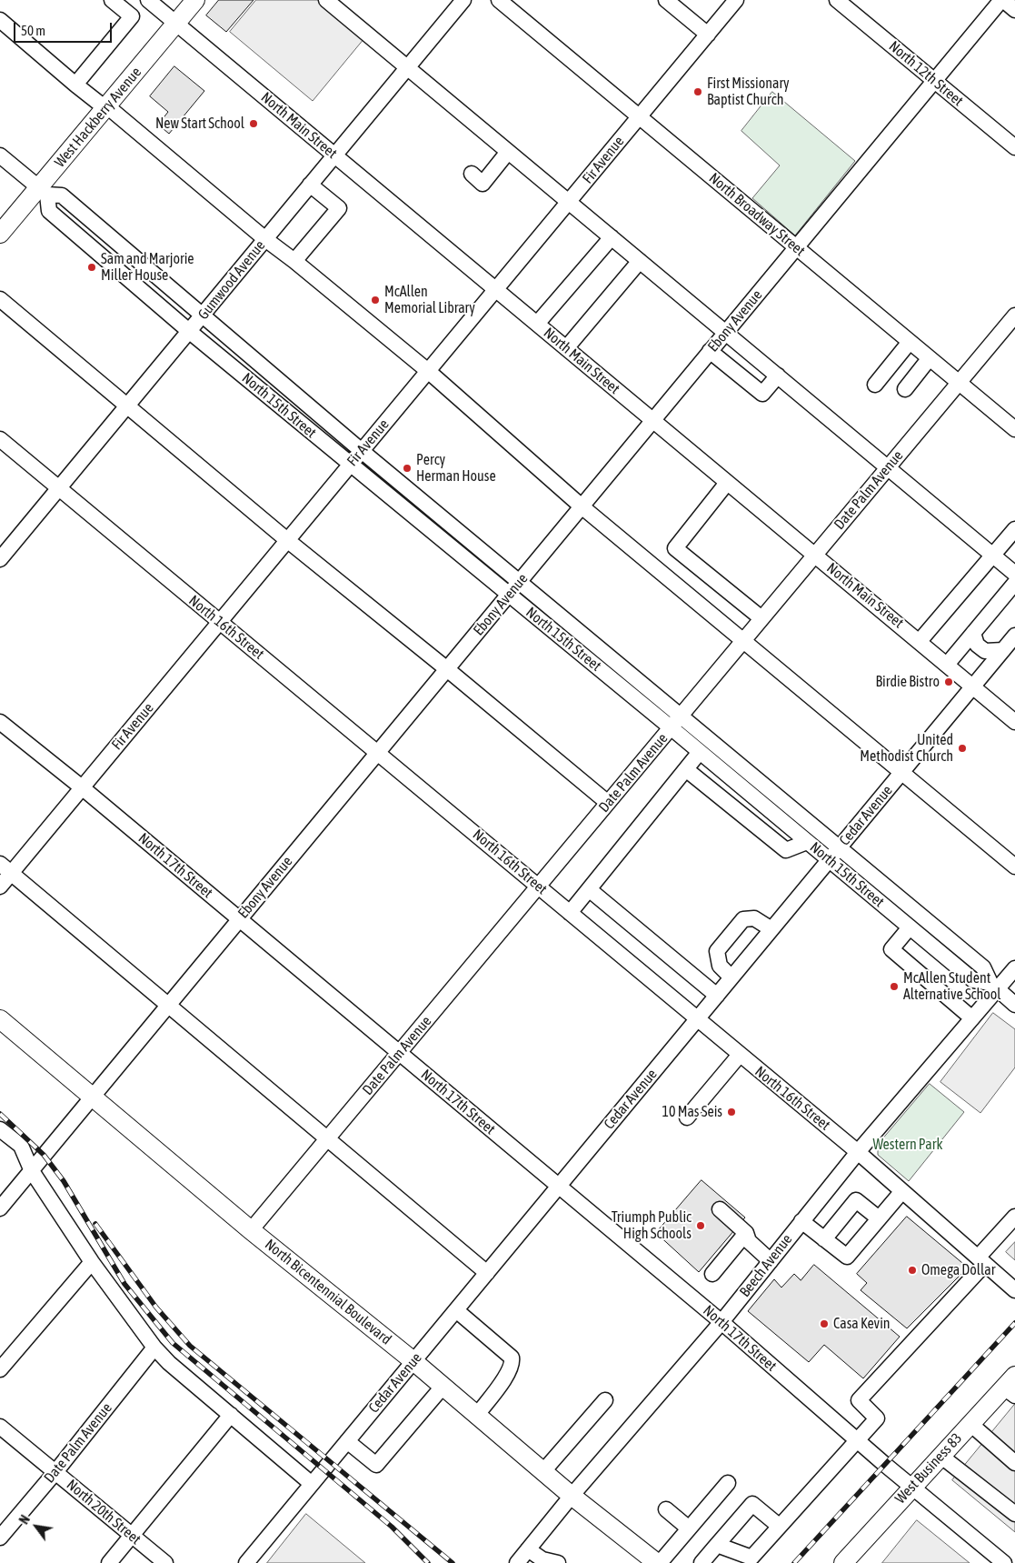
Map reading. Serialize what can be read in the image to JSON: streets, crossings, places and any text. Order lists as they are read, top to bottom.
{
  "streets": {
    "main road": ["West Hackberry Avenue", "North Bicentennial Boulevard", "West Business 83"],
    "street": [
      "North 12th Street",
      "North Main Street",
      "Fir Avenue",
      "North Broadway Street",
      "Gumwood Avenue",
      "Ebony Avenue",
      "North 15th Street",
      "Date Palm Avenue",
      "North 16th Street",
      "Cedar Avenue",
      "North 17th Street",
      "Beech Avenue",
      "North 20th Street"
    ]
  },
  "crossings": [
    ["North 12th Street", "Ebony Avenue"],
    ["West Hackberry Avenue", "North Main Street"],
    ["West Hackberry Avenue", "North 15th Street"],
    ["North Main Street", "Fir Avenue"],
    ["North Main Street", "Gumwood Avenue"],
    ["North Main Street", "Ebony Avenue"],
    ["North Main Street", "Date Palm Avenue"],
    ["North Main Street", "Cedar Avenue"],
    ["Fir Avenue", "North Broadway Street"],
    ["Fir Avenue", "North 15th Street"],
    ["Fir Avenue", "North 16th Street"],
    ["Fir Avenue", "North 17th Street"],
    ["North Broadway Street", "Ebony Avenue"],
    ["North Broadway Street", "Date Palm Avenue"],
    ["Gumwood Avenue", "North 15th Street"],
    ["Gumwood Avenue", "North 16th Street"],
    ["Ebony Avenue", "North 15th Street"],
    ["Ebony Avenue", "North 16th Street"],
    ["Ebony Avenue", "North 17th Street"],
    ["Ebony Avenue", "North Bicentennial Boulevard"],
    ["North 15th Street", "Date Palm Avenue"],
    ["North 15th Street", "Cedar Avenue"],
    ["North 15th Street", "Beech Avenue"],
    ["Date Palm Avenue", "North 16th Street"],
    ["Date Palm Avenue", "North 17th Street"],
    ["Date Palm Avenue", "North Bicentennial Boulevard"],
    ["Date Palm Avenue", "North 20th Street"],
    ["North 16th Street", "Cedar Avenue"],
    ["North 16th Street", "Beech Avenue"],
    ["Cedar Avenue", "North 17th Street"],
    ["Cedar Avenue", "North Bicentennial Boulevard"],
    ["North 17th Street", "Beech Avenue"],
    ["North 17th Street", "West Business 83"],
    ["Beech Avenue", "North Bicentennial Boulevard"]
  ],
  "parks": ["Western Park"],
  "places": [
    "First Missionary Baptist Church",
    "New Start School",
    "Sam and Marjorie Miller House",
    "McAllen Memorial Library",
    "Percy Herman House",
    "Birdie Bistro",
    "United Methodist Church",
    "McAllen Student Alternative School",
    "10 Mas Seis",
    "Triumph Public High Schools",
    "Omega Dollar",
    "Casa Kevin"
  ],
  "scale_bar": "50 m",
  "north": "top left"
}
